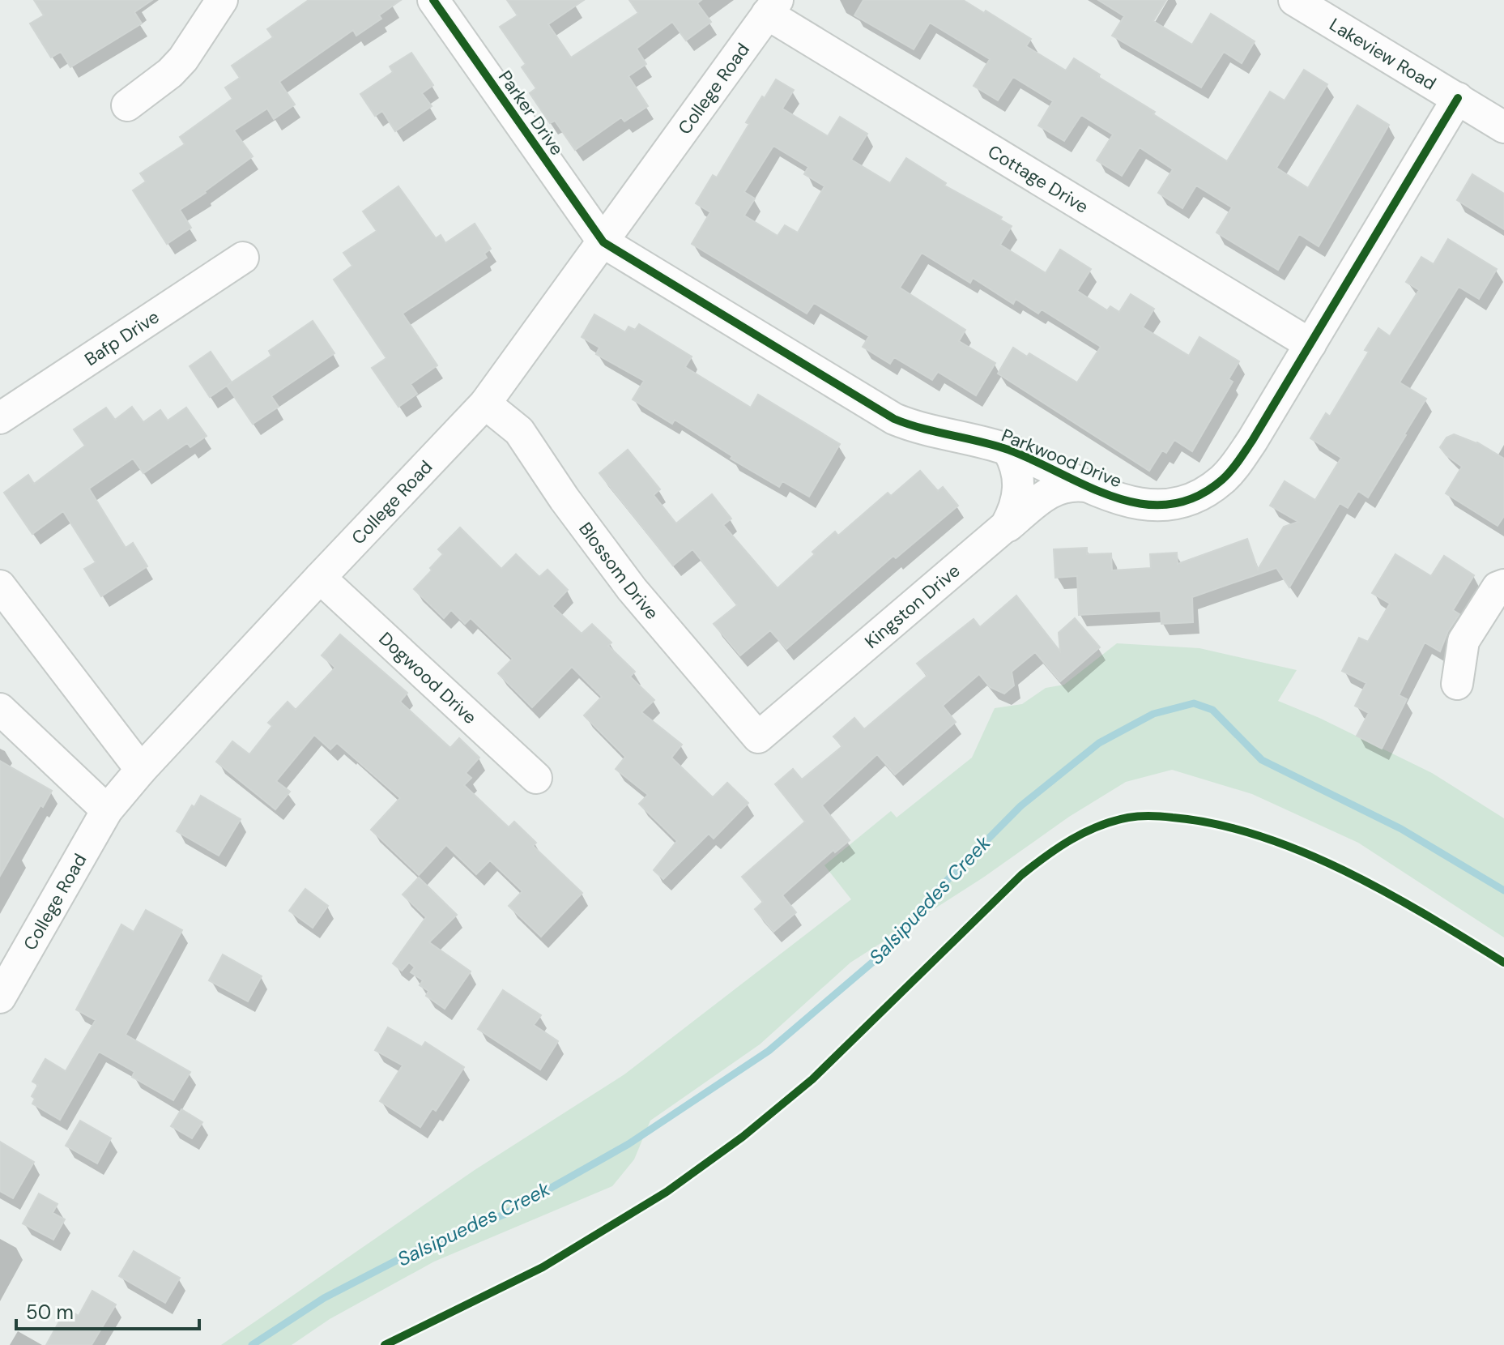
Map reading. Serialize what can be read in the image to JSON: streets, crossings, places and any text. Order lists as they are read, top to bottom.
{
  "streets": {
    "street": [
      "Lakeview Road",
      "College Road",
      "Parker Drive",
      "Cottage Drive",
      "Bafp Drive",
      "Parkwood Drive",
      "Blossom Drive",
      "Kingston Drive",
      "Dogwood Drive"
    ]
  },
  "crossings": [
    ["Lakeview Road", "Parkwood Drive"],
    ["College Road", "Parker Drive"],
    ["College Road", "Cottage Drive"],
    ["College Road", "Parkwood Drive"],
    ["College Road", "Blossom Drive"],
    ["College Road", "Dogwood Drive"],
    ["Parker Drive", "Parkwood Drive"],
    ["Cottage Drive", "Parkwood Drive"],
    ["Parkwood Drive", "Kingston Drive"],
    ["Blossom Drive", "Kingston Drive"]
  ],
  "water": ["Salsipuedes Creek"],
  "scale_bar": "50 m"
}
